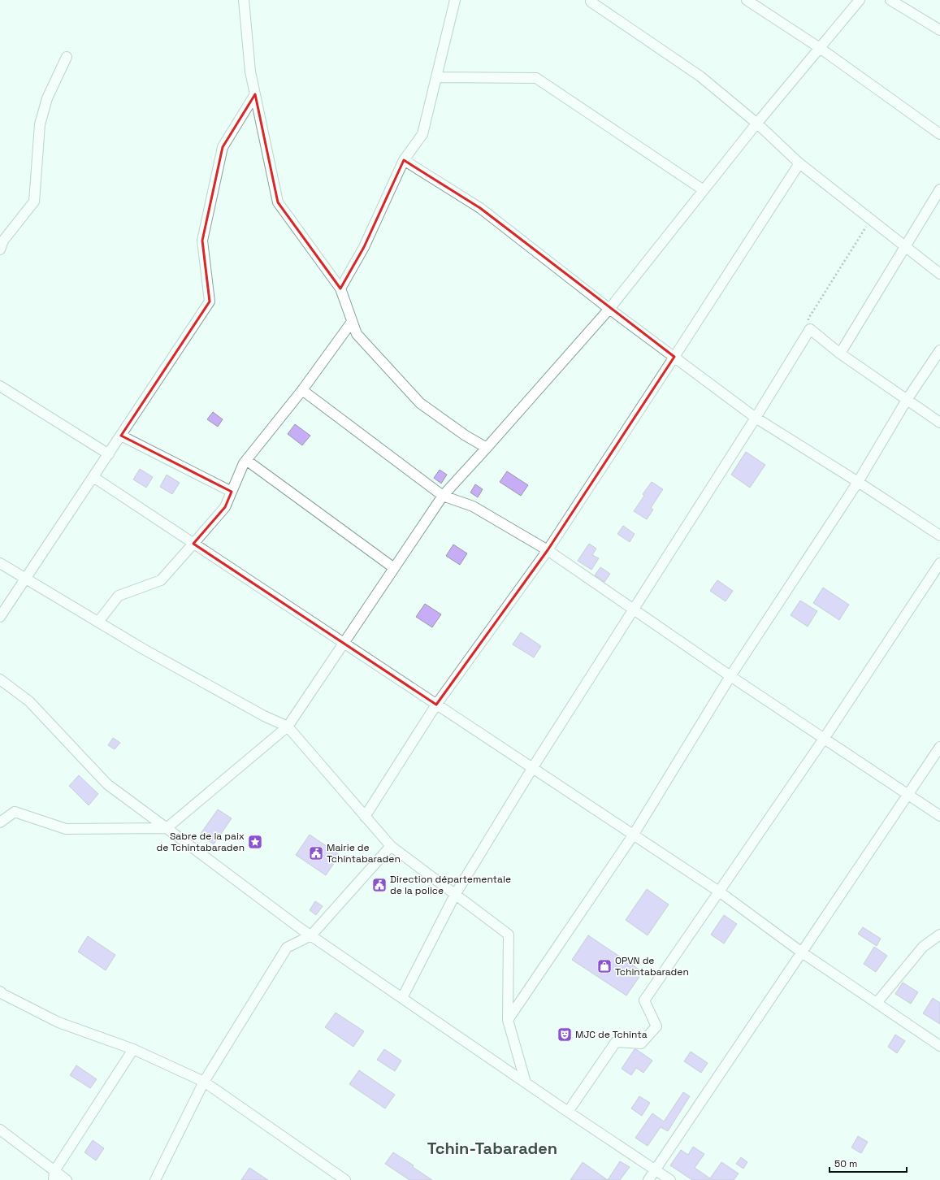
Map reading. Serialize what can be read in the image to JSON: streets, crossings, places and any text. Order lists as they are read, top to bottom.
{
  "districts": ["Tchin-Tabaraden"],
  "places": {
    "place": ["Sabre de la paix de Tchintabaraden"],
    "public building": ["Mairie de Tchintabaraden", "Direction départementale de la police"],
    "shop": ["OPVN de Tchintabaraden"],
    "theatre": ["MJC de Tchinta"]
  },
  "scale_bar": "50 m"
}
